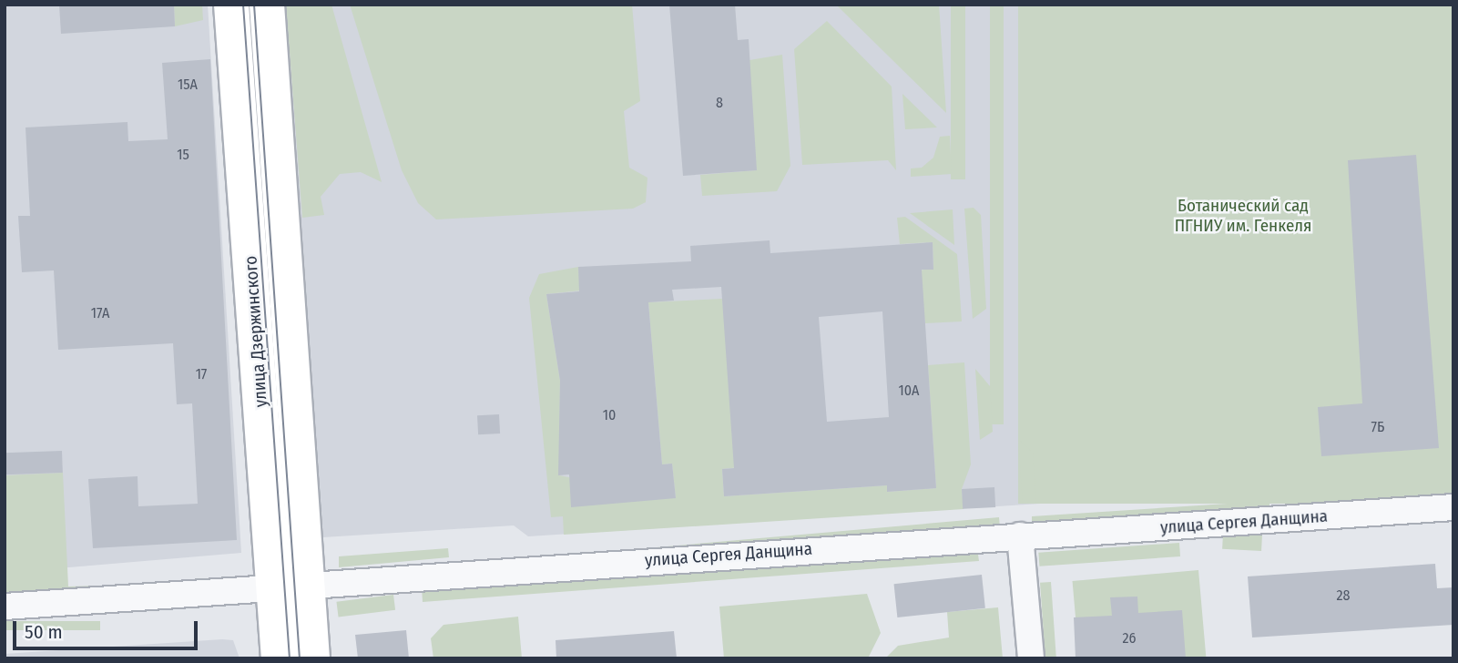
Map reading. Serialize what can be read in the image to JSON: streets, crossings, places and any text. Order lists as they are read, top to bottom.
{
  "streets": {
    "main road": ["улица Дзержинского"],
    "street": ["улица Сергея Данщина"]
  },
  "crossings": [
    ["улица Дзержинского", "улица Сергея Данщина"]
  ],
  "parks": ["Ботанический сад ПГНИУ им. Генкеля"],
  "house_numbers": [
    "15А",
    "8",
    "15",
    "17А",
    "17",
    "10А",
    "10",
    "7Б",
    "28",
    "26"
  ],
  "scale_bar": "50 m"
}
